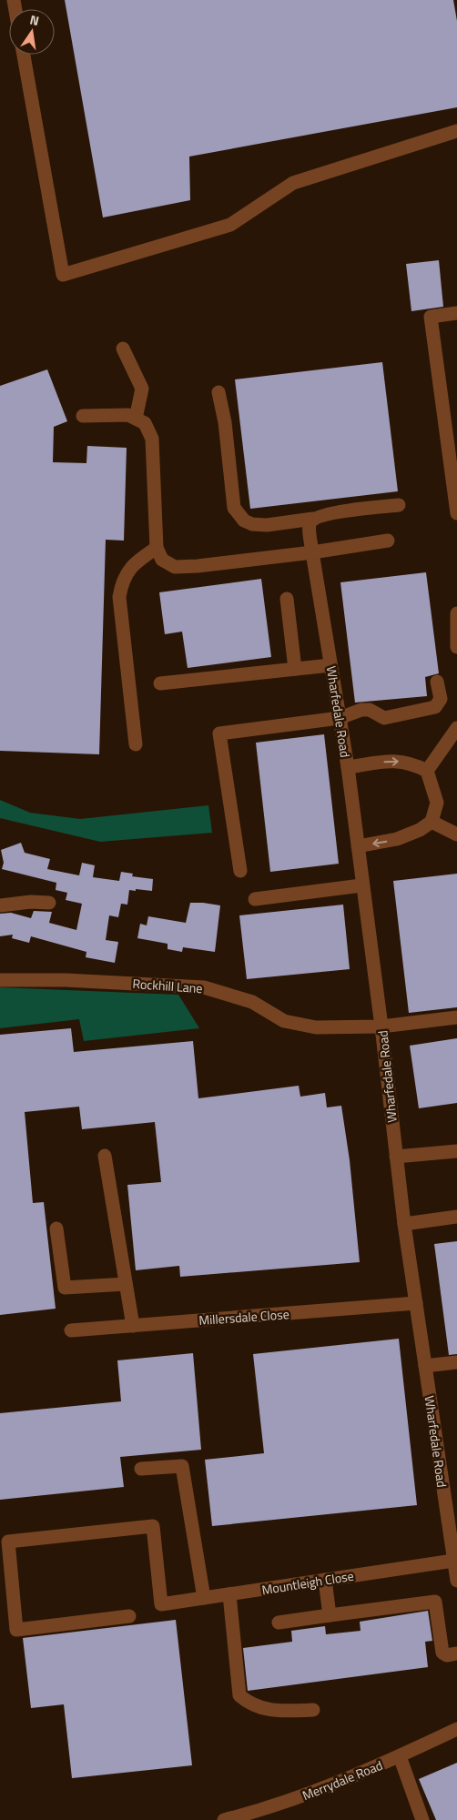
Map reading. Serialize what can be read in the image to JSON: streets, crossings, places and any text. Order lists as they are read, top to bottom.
{
  "streets": {
    "street": [
      "Wharfedale Road",
      "Rockhill Lane",
      "Millersdale Close",
      "Mountleigh Close",
      "Merrydale Road"
    ]
  },
  "crossings": [
    ["Wharfedale Road", "Rockhill Lane"],
    ["Wharfedale Road", "Millersdale Close"],
    ["Wharfedale Road", "Mountleigh Close"]
  ],
  "north": "top"
}
